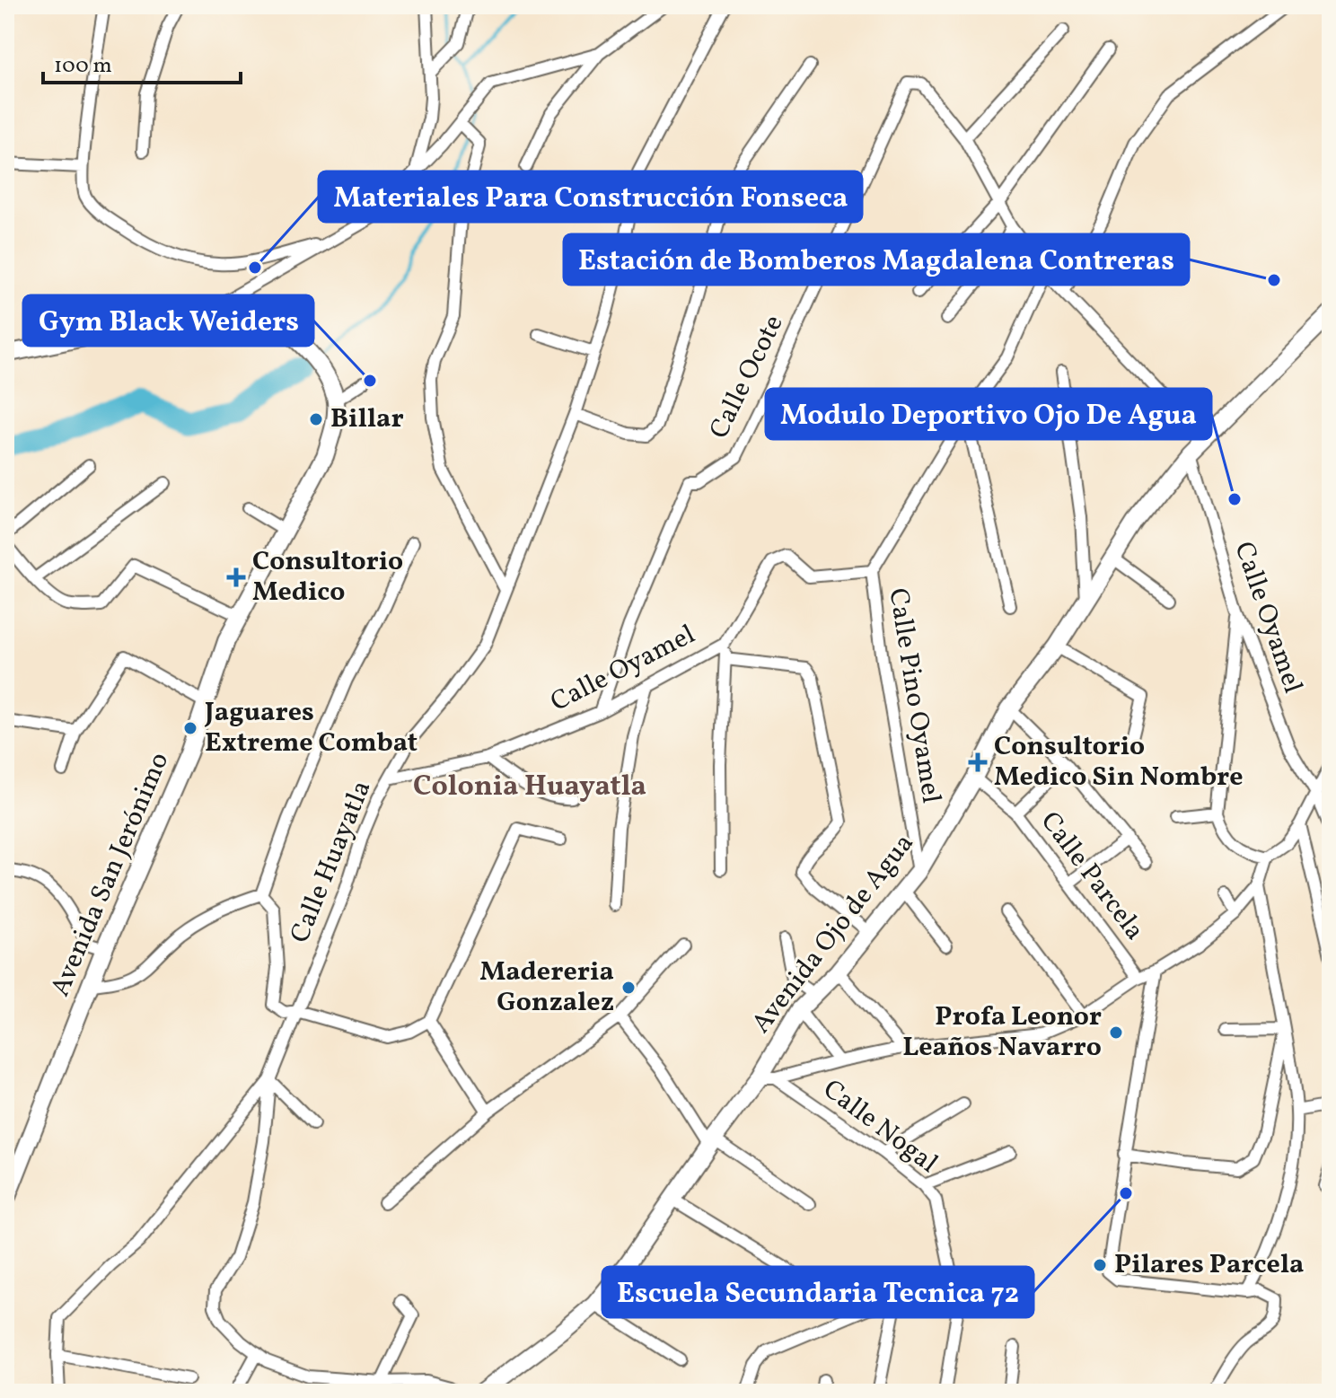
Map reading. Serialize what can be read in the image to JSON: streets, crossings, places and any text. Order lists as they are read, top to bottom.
{
  "streets": {
    "street": [
      "Calle Ocote",
      "Calle Oyamel",
      "Calle Pino Oyamel",
      "Calle Huayatla",
      "Avenida San Jerónimo",
      "Calle Parcela",
      "Avenida Ojo de Agua",
      "Calle Nogal"
    ]
  },
  "crossings": [
    ["Calle Ocote", "Calle Oyamel"],
    ["Calle Oyamel", "Calle Pino Oyamel"],
    ["Calle Oyamel", "Calle Huayatla"],
    ["Calle Oyamel", "Avenida Ojo de Agua"],
    ["Calle Pino Oyamel", "Avenida Ojo de Agua"],
    ["Calle Parcela", "Avenida Ojo de Agua"],
    ["Avenida Ojo de Agua", "Calle Nogal"]
  ],
  "districts": ["Colonia Huayatla"],
  "places": {
    "other": [
      "Materiales Para Construcción Fonseca",
      "Estación de Bomberos Magdalena Contreras",
      "Gym Black Weiders",
      "Billar",
      "Modulo Deportivo Ojo De Agua",
      "Jaguares Extreme Combat",
      "Madereria Gonzalez",
      "Profa Leonor Leaños Navarro",
      "Escuela Secundaria Tecnica 72",
      "Pilares Parcela"
    ],
    "health": ["Consultorio Medico", "Consultorio Medico Sin Nombre"]
  },
  "scale_bar": "100 m"
}
